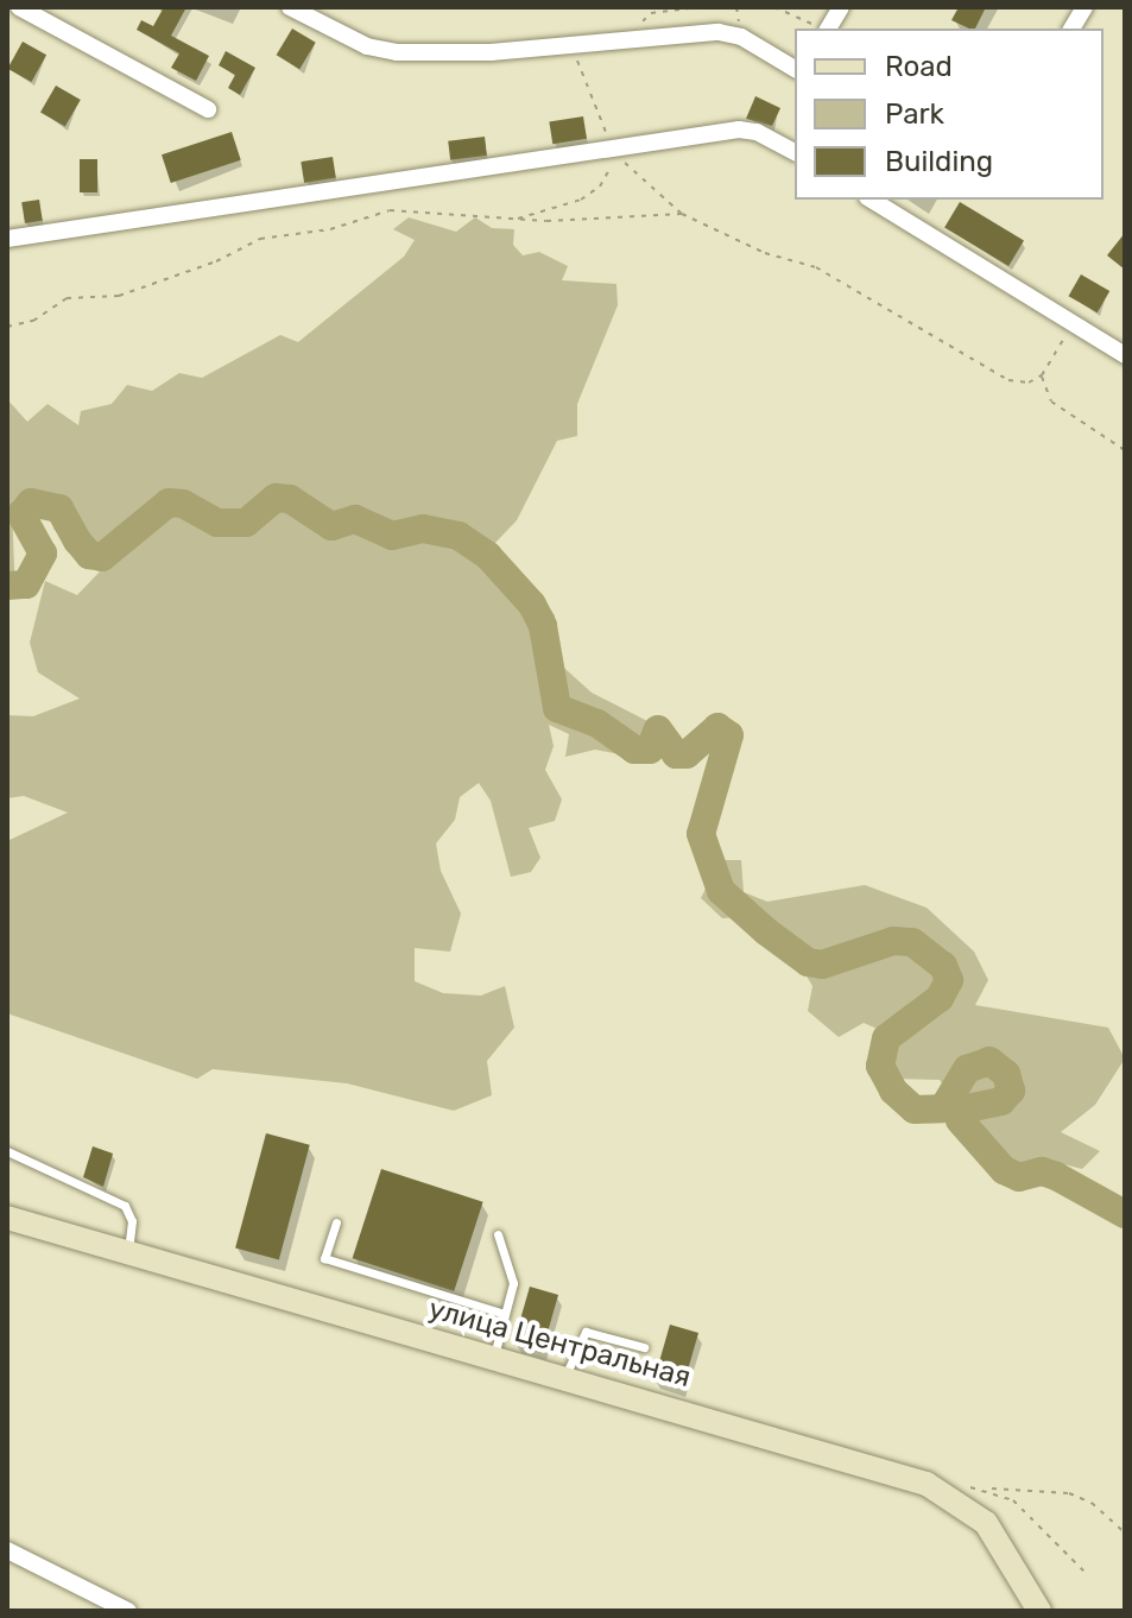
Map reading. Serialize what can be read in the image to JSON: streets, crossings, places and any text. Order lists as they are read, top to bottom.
{
  "streets": {
    "main road": ["улица Центральная"]
  },
  "legend": ["Road", "Park", "Building"]
}
